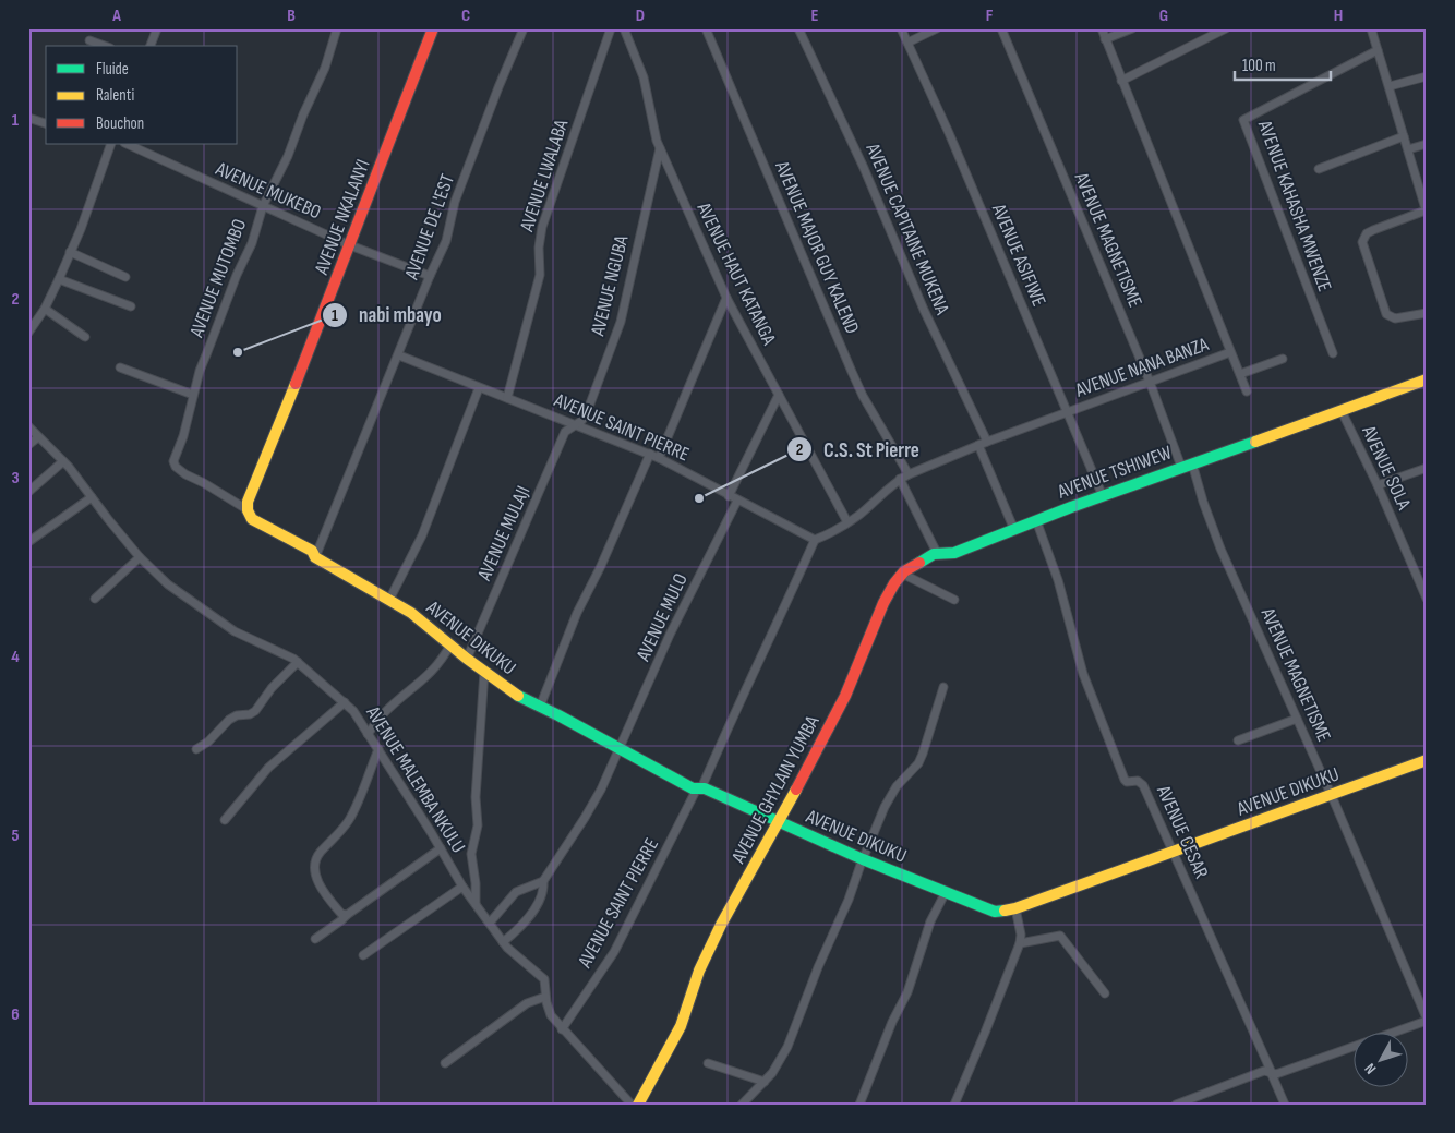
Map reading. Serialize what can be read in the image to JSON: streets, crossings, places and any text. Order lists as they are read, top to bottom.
{
  "streets": {
    "street": [
      "AVENUE LWALABA",
      "AVENUE MUKEBO",
      "AVENUE KAHASHA MWENZE",
      "AVENUE NKALANYI",
      "AVENUE DE L'EST",
      "AVENUE CAPITAINE MUKENA",
      "AVENUE MAGNETISME",
      "AVENUE MAJOR GUY KALEND",
      "AVENUE ASIFIWE",
      "AVENUE HAUT KATANGA",
      "AVENUE MUTOMBO",
      "AVENUE NGUBA",
      "AVENUE NANA BANZA",
      "AVENUE SAINT PIERRE",
      "AVENUE SOLA",
      "AVENUE TSHIWEW",
      "AVENUE MULAJI",
      "AVENUE MULO",
      "AVENUE DIKUKU",
      "AVENUE MALEMBA NKULU",
      "AVENUE GHYLAIN YUMBA",
      "AVENUE CESAR"
    ]
  },
  "crossings": [
    ["AVENUE LWALABA", "AVENUE SAINT PIERRE"],
    ["AVENUE MUKEBO", "AVENUE NKALANYI"],
    ["AVENUE MUKEBO", "AVENUE DE L'EST"],
    ["AVENUE MUKEBO", "AVENUE MUTOMBO"],
    ["AVENUE NKALANYI", "AVENUE MUTOMBO"],
    ["AVENUE NKALANYI", "AVENUE DIKUKU"],
    ["AVENUE DE L'EST", "AVENUE SAINT PIERRE"],
    ["AVENUE DE L'EST", "AVENUE DIKUKU"],
    ["AVENUE CAPITAINE MUKENA", "AVENUE NANA BANZA"],
    ["AVENUE MAGNETISME", "AVENUE NANA BANZA"],
    ["AVENUE MAGNETISME", "AVENUE TSHIWEW"],
    ["AVENUE MAGNETISME", "AVENUE DIKUKU"],
    ["AVENUE MAJOR GUY KALEND", "AVENUE NANA BANZA"],
    ["AVENUE ASIFIWE", "AVENUE NANA BANZA"],
    ["AVENUE ASIFIWE", "AVENUE TSHIWEW"],
    ["AVENUE HAUT KATANGA", "AVENUE NGUBA"],
    ["AVENUE HAUT KATANGA", "AVENUE NANA BANZA"],
    ["AVENUE MUTOMBO", "AVENUE DIKUKU"],
    ["AVENUE NGUBA", "AVENUE SAINT PIERRE"],
    ["AVENUE NGUBA", "AVENUE MULAJI"],
    ["AVENUE NANA BANZA", "AVENUE SAINT PIERRE"],
    ["AVENUE SAINT PIERRE", "AVENUE MULAJI"],
    ["AVENUE SAINT PIERRE", "AVENUE MULO"],
    ["AVENUE SAINT PIERRE", "AVENUE DIKUKU"],
    ["AVENUE SAINT PIERRE", "AVENUE MALEMBA NKULU"],
    ["AVENUE SOLA", "AVENUE TSHIWEW"],
    ["AVENUE TSHIWEW", "AVENUE GHYLAIN YUMBA"],
    ["AVENUE TSHIWEW", "AVENUE CESAR"],
    ["AVENUE MULAJI", "AVENUE DIKUKU"],
    ["AVENUE MULO", "AVENUE DIKUKU"],
    ["AVENUE MULO", "AVENUE MALEMBA NKULU"],
    ["AVENUE DIKUKU", "AVENUE GHYLAIN YUMBA"],
    ["AVENUE DIKUKU", "AVENUE CESAR"]
  ],
  "places": ["nabi mbayo", "C.S. St Pierre"],
  "legend": ["Fluide", "Ralenti", "Bouchon"],
  "scale_bar": "100 m",
  "north": "bottom left",
  "grid": {
    "columns": [
      "A",
      "B",
      "C",
      "D",
      "E",
      "F",
      "G",
      "H"
    ],
    "rows": [
      "1",
      "2",
      "3",
      "4",
      "5",
      "6"
    ]
  }
}
